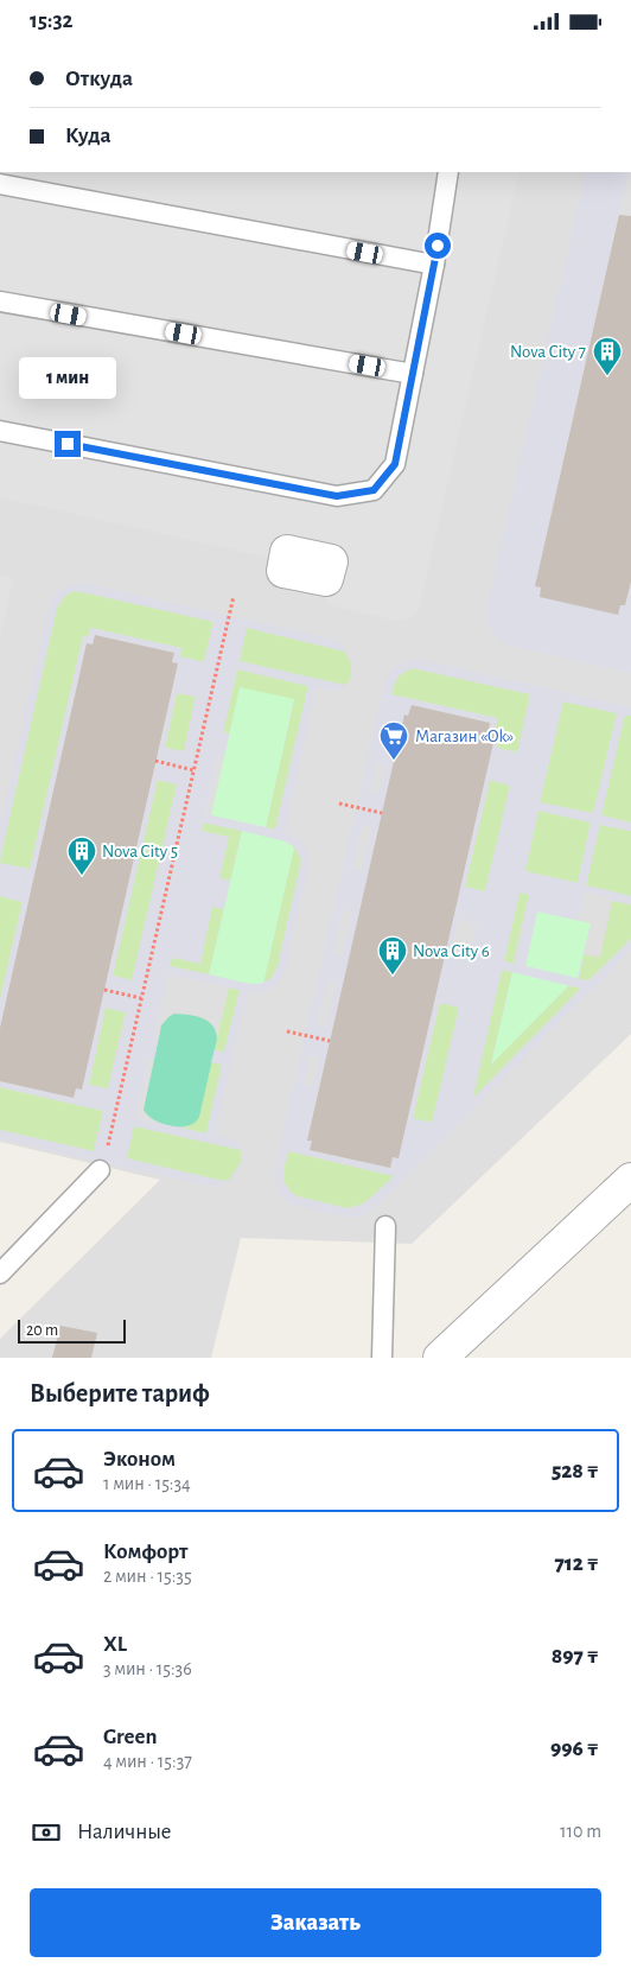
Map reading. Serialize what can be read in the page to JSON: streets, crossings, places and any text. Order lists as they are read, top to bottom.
{
  "places": {
    "building": ["Nova City 7", "Nova City 5", "Nova City 6"],
    "supermarket": ["Магазин «Ok»"]
  },
  "scale_bar": "20 m",
  "page": {
    "status": "15:32",
    "banner": ["Откуда", "Куда"],
    "bubble": "1 мин",
    "scale": "20 m",
    "heading": "Выберите тариф",
    "list": [
      {
        "name": "Эконом",
        "note": "1 мин · 15:34",
        "value": "528 ₸"
      },
      {
        "name": "Комфорт",
        "note": "2 мин · 15:35",
        "value": "712 ₸"
      },
      {
        "name": "XL",
        "note": "3 мин · 15:36",
        "value": "897 ₸"
      },
      {
        "name": "Green",
        "note": "4 мин · 15:37",
        "value": "996 ₸"
      }
    ],
    "pay": ["Наличные", "110 m"],
    "buttons": "Заказать"
  }
}
